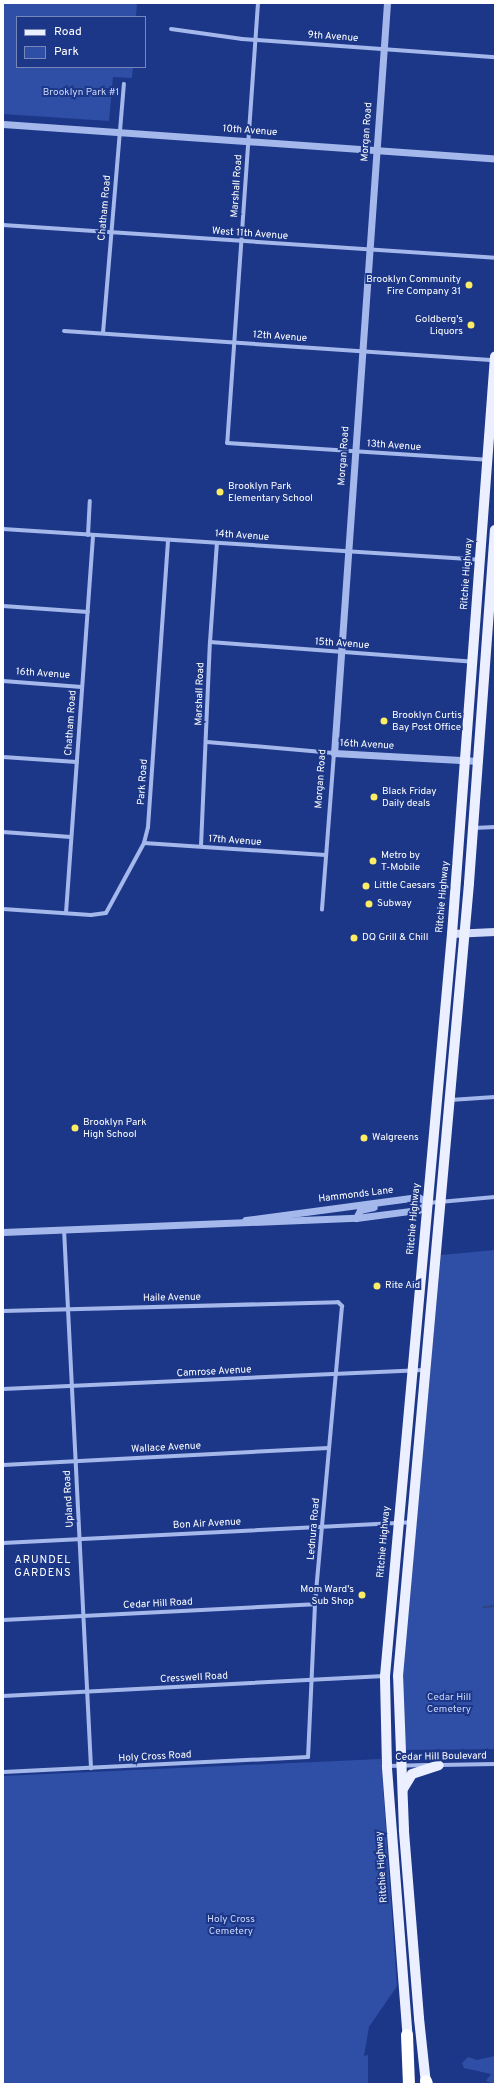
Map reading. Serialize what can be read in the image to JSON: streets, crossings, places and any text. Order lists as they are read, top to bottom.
{
  "streets": {
    "main road": ["Ritchie Highway"],
    "street": [
      "9th Avenue",
      "10th Avenue",
      "Morgan Road",
      "Marshall Road",
      "Chatham Road",
      "West 11th Avenue",
      "12th Avenue",
      "13th Avenue",
      "14th Avenue",
      "15th Avenue",
      "16th Avenue",
      "Park Road",
      "17th Avenue",
      "Hammonds Lane",
      "Haile Avenue",
      "Camrose Avenue",
      "Wallace Avenue",
      "Upland Road",
      "Bon Air Avenue",
      "Lednura Road",
      "Cedar Hill Road",
      "Cresswell Road",
      "Holy Cross Road",
      "Cedar Hill Boulevard"
    ]
  },
  "crossings": [
    ["9th Avenue", "Morgan Road"],
    ["9th Avenue", "Marshall Road"],
    ["10th Avenue", "Morgan Road"],
    ["10th Avenue", "Marshall Road"],
    ["10th Avenue", "Chatham Road"],
    ["Morgan Road", "West 11th Avenue"],
    ["Morgan Road", "12th Avenue"],
    ["Morgan Road", "13th Avenue"],
    ["Morgan Road", "14th Avenue"],
    ["Morgan Road", "15th Avenue"],
    ["Morgan Road", "16th Avenue"],
    ["Morgan Road", "17th Avenue"],
    ["Marshall Road", "West 11th Avenue"],
    ["Marshall Road", "12th Avenue"],
    ["Marshall Road", "13th Avenue"],
    ["Marshall Road", "14th Avenue"],
    ["Marshall Road", "15th Avenue"],
    ["Marshall Road", "16th Avenue"],
    ["Marshall Road", "17th Avenue"],
    ["Chatham Road", "West 11th Avenue"],
    ["Chatham Road", "12th Avenue"],
    ["Chatham Road", "14th Avenue"],
    ["Chatham Road", "16th Avenue"],
    ["Chatham Road", "Park Road"],
    ["12th Avenue", "Ritchie Highway"],
    ["13th Avenue", "Ritchie Highway"],
    ["14th Avenue", "Ritchie Highway"],
    ["14th Avenue", "Park Road"],
    ["Ritchie Highway", "15th Avenue"],
    ["Ritchie Highway", "16th Avenue"],
    ["Ritchie Highway", "Hammonds Lane"],
    ["Ritchie Highway", "Camrose Avenue"],
    ["Ritchie Highway", "Bon Air Avenue"],
    ["Ritchie Highway", "Cresswell Road"],
    ["Ritchie Highway", "Cedar Hill Boulevard"],
    ["Park Road", "17th Avenue"],
    ["Hammonds Lane", "Upland Road"],
    ["Haile Avenue", "Upland Road"],
    ["Haile Avenue", "Lednura Road"],
    ["Camrose Avenue", "Upland Road"],
    ["Camrose Avenue", "Lednura Road"],
    ["Wallace Avenue", "Upland Road"],
    ["Wallace Avenue", "Lednura Road"],
    ["Upland Road", "Bon Air Avenue"],
    ["Upland Road", "Cedar Hill Road"],
    ["Upland Road", "Cresswell Road"],
    ["Upland Road", "Holy Cross Road"],
    ["Bon Air Avenue", "Lednura Road"],
    ["Lednura Road", "Cedar Hill Road"],
    ["Lednura Road", "Cresswell Road"],
    ["Lednura Road", "Holy Cross Road"]
  ],
  "districts": ["ARUNDEL GARDENS"],
  "parks": ["Brooklyn Park #1", "Cedar Hill Cemetery", "Holy Cross Cemetery"],
  "places": [
    "Brooklyn Community Fire Company 31",
    "Goldberg's Liquors",
    "Brooklyn Park Elementary School",
    "Brooklyn Curtis Bay Post Office",
    "Black Friday Daily deals",
    "Metro by T-Mobile",
    "Little Caesars",
    "Subway",
    "DQ Grill & Chill",
    "Brooklyn Park High School",
    "Walgreens",
    "Rite Aid",
    "Mom Ward's Sub Shop"
  ],
  "legend": ["Road", "Park"]
}
